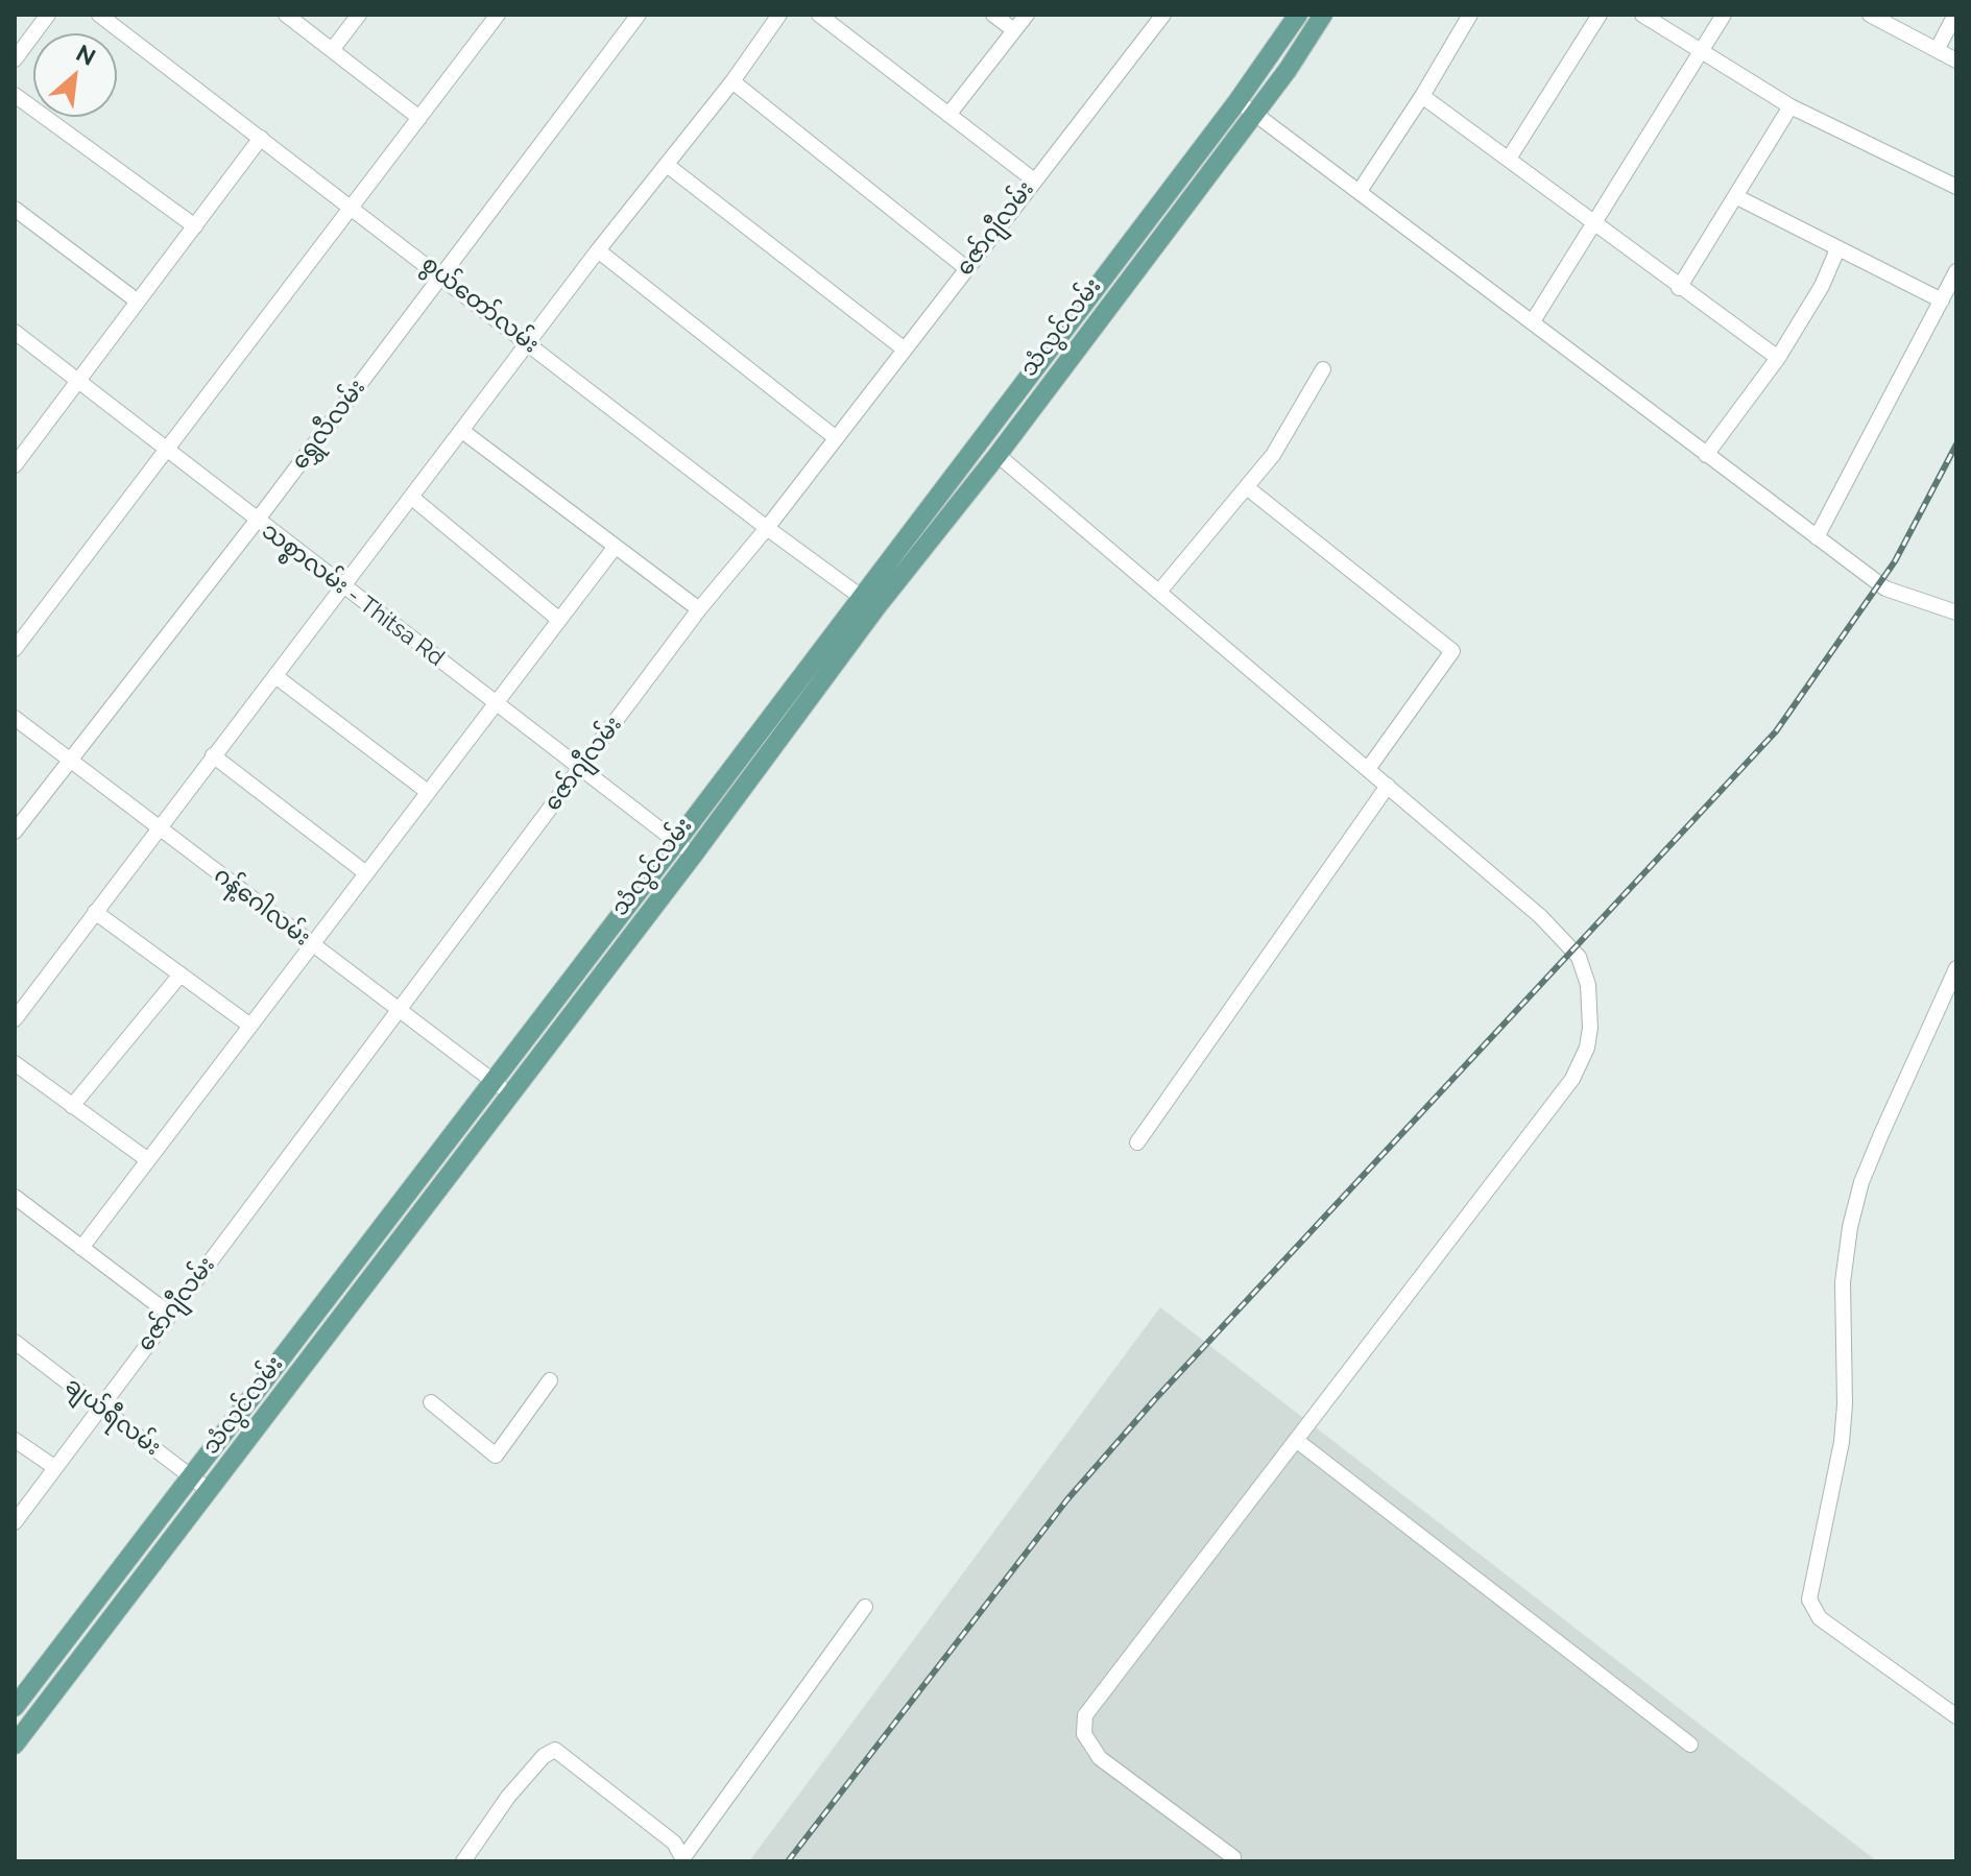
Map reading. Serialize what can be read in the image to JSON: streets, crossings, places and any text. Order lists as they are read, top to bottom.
{
  "streets": {
    "main road": ["သံလွင်လမ်း"],
    "street": [
      "ဇော်ဂျီလမ်း",
      "စွယ်တော်လမ်း",
      "ရွှေလီလမ်း",
      "သစ္စာလမ်း - Thitsa Rd",
      "ဂန့်ဂေါလမ်း",
      "ချယ်ရီလမ်း"
    ]
  },
  "crossings": [
    ["ဇော်ဂျီလမ်း", "စွယ်တော်လမ်း"],
    ["ဇော်ဂျီလမ်း", "သစ္စာလမ်း - Thitsa Rd"],
    ["ဇော်ဂျီလမ်း", "ဂန့်ဂေါလမ်း"],
    ["ဇော်ဂျီလမ်း", "ချယ်ရီလမ်း"],
    ["စွယ်တော်လမ်း", "သံလွင်လမ်း"],
    ["စွယ်တော်လမ်း", "ရွှေလီလမ်း"],
    ["သံလွင်လမ်း", "သစ္စာလမ်း - Thitsa Rd"],
    ["သံလွင်လမ်း", "ဂန့်ဂေါလမ်း"],
    ["သံလွင်လမ်း", "ချယ်ရီလမ်း"],
    ["ရွှေလီလမ်း", "သစ္စာလမ်း - Thitsa Rd"],
    ["ရွှေလီလမ်း", "ဂန့်ဂေါလမ်း"]
  ],
  "north": "top right"
}
